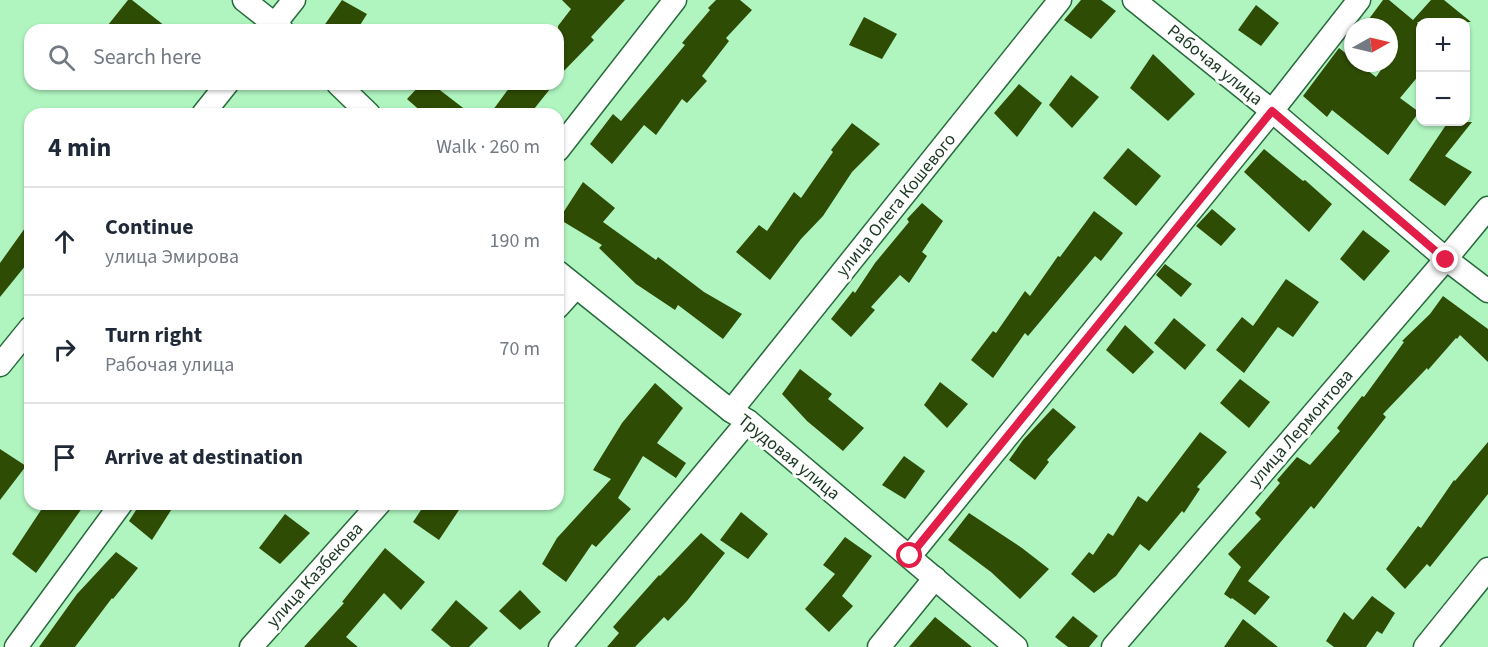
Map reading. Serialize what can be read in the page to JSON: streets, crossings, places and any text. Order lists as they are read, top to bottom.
{
  "streets": {
    "street": [
      "Рабочая улица",
      "улица Олега Кошевого",
      "улица Лермонтова",
      "Трудовая улица",
      "улица Казбекова"
    ]
  },
  "crossings": [
    ["Рабочая улица", "улица Лермонтова"],
    ["улица Олега Кошевого", "Трудовая улица"]
  ],
  "north": "right",
  "page": {
    "map_buttons": ["+", "−"],
    "search": "Search here",
    "heading": ["4 min", "Walk · 260 m"],
    "list": [
      ["Continue", "улица Эмирова", "190 m"],
      ["Turn right", "Рабочая улица", "70 m"],
      "Arrive at destination"
    ]
  }
}
